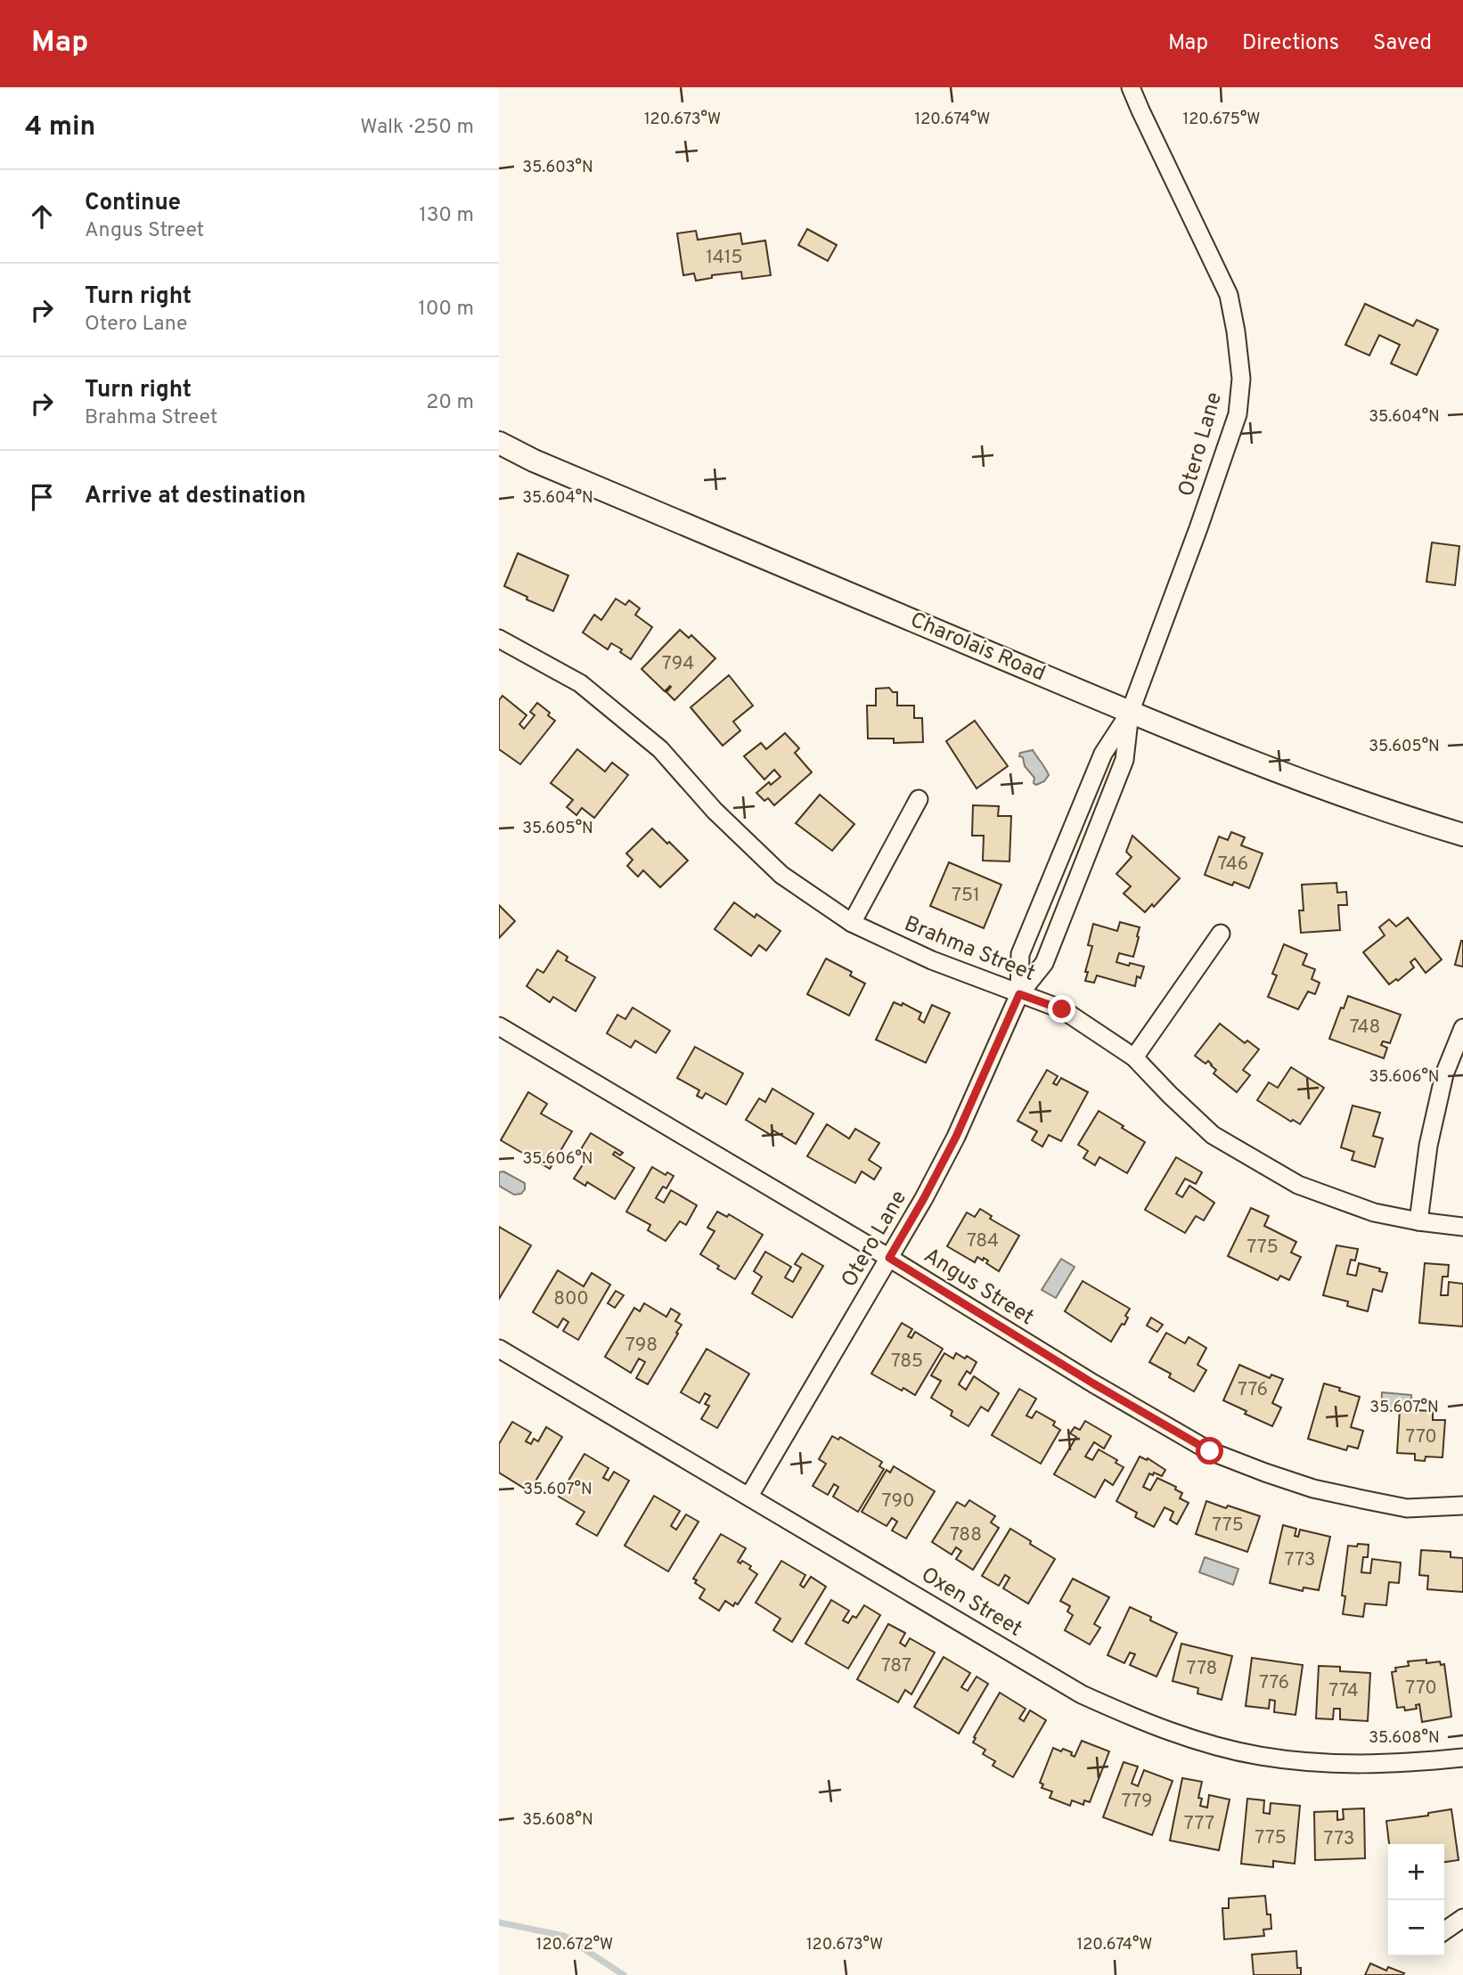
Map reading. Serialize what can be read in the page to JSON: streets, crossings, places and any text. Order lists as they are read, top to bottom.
{
  "streets": {
    "street": [
      "Otero Lane",
      "Charolais Road",
      "Brahma Street",
      "Angus Street",
      "Oxen Street"
    ]
  },
  "crossings": [
    ["Otero Lane", "Charolais Road"],
    ["Otero Lane", "Brahma Street"],
    ["Otero Lane", "Angus Street"],
    ["Otero Lane", "Oxen Street"]
  ],
  "house_numbers": [
    "1415",
    "794",
    "746",
    "751",
    "748",
    "784",
    "775",
    "800",
    "798",
    "785",
    "776",
    "770",
    "790",
    "775",
    "788",
    "773",
    "787",
    "778",
    "776",
    "770",
    "774",
    "779",
    "777",
    "775",
    "773"
  ],
  "page": {
    "header": "Map",
    "nav": ["Map", "Directions", "Saved"],
    "heading": ["4 min", "Walk · 250 m"],
    "list": [
      ["Continue", "Angus Street", "130 m"],
      ["Turn right", "Otero Lane", "100 m"],
      ["Turn right", "Brahma Street", "20 m"],
      "Arrive at destination"
    ],
    "map_buttons": ["+", "−"]
  },
  "coordinates": [
    "120.673°W",
    "120.674°W",
    "120.675°W",
    "35.603°N",
    "35.604°N",
    "35.605°N",
    "35.606°N",
    "35.607°N",
    "35.608°N",
    "120.672°W"
  ]
}
